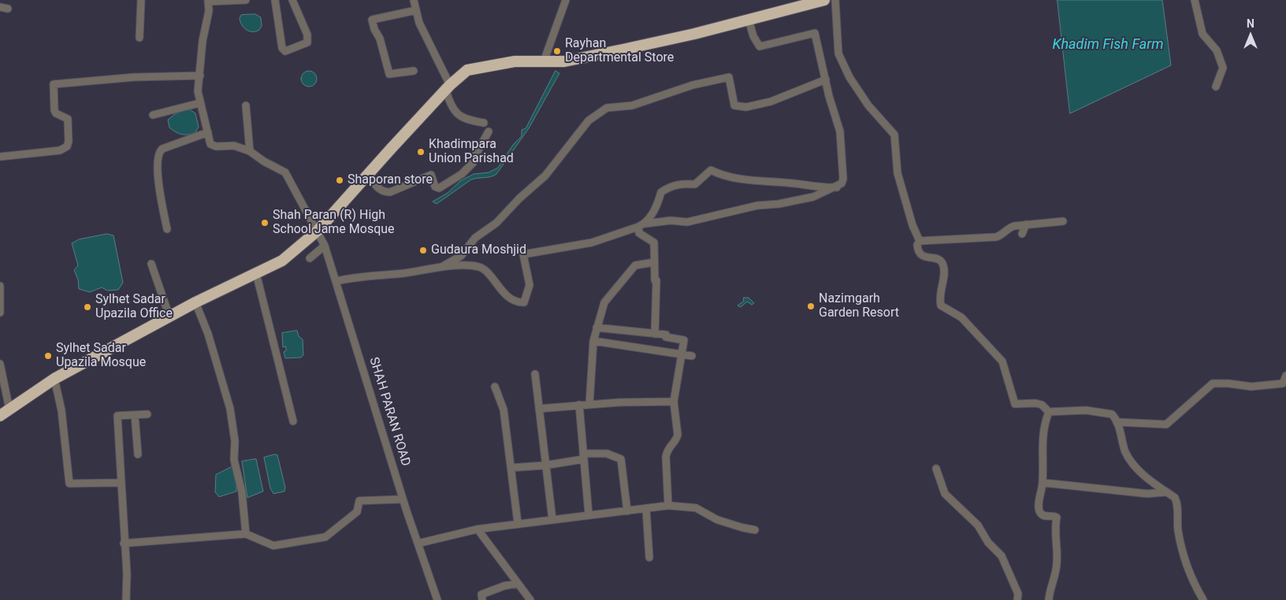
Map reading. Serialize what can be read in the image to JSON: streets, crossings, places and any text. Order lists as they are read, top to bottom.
{
  "streets": {
    "street": ["SHAH PARAN ROAD"]
  },
  "water": ["Khadim Fish Farm"],
  "places": [
    "Rayhan Departmental Store",
    "Khadimpara Union Parishad",
    "Shaporan store",
    "Shah Paran (R) High School Jame Mosque",
    "Gudaura Moshjid",
    "Nazimgarh Garden Resort",
    "Sylhet Sadar Upazila Office",
    "Sylhet Sadar Upazila Mosque"
  ],
  "north": "top"
}
